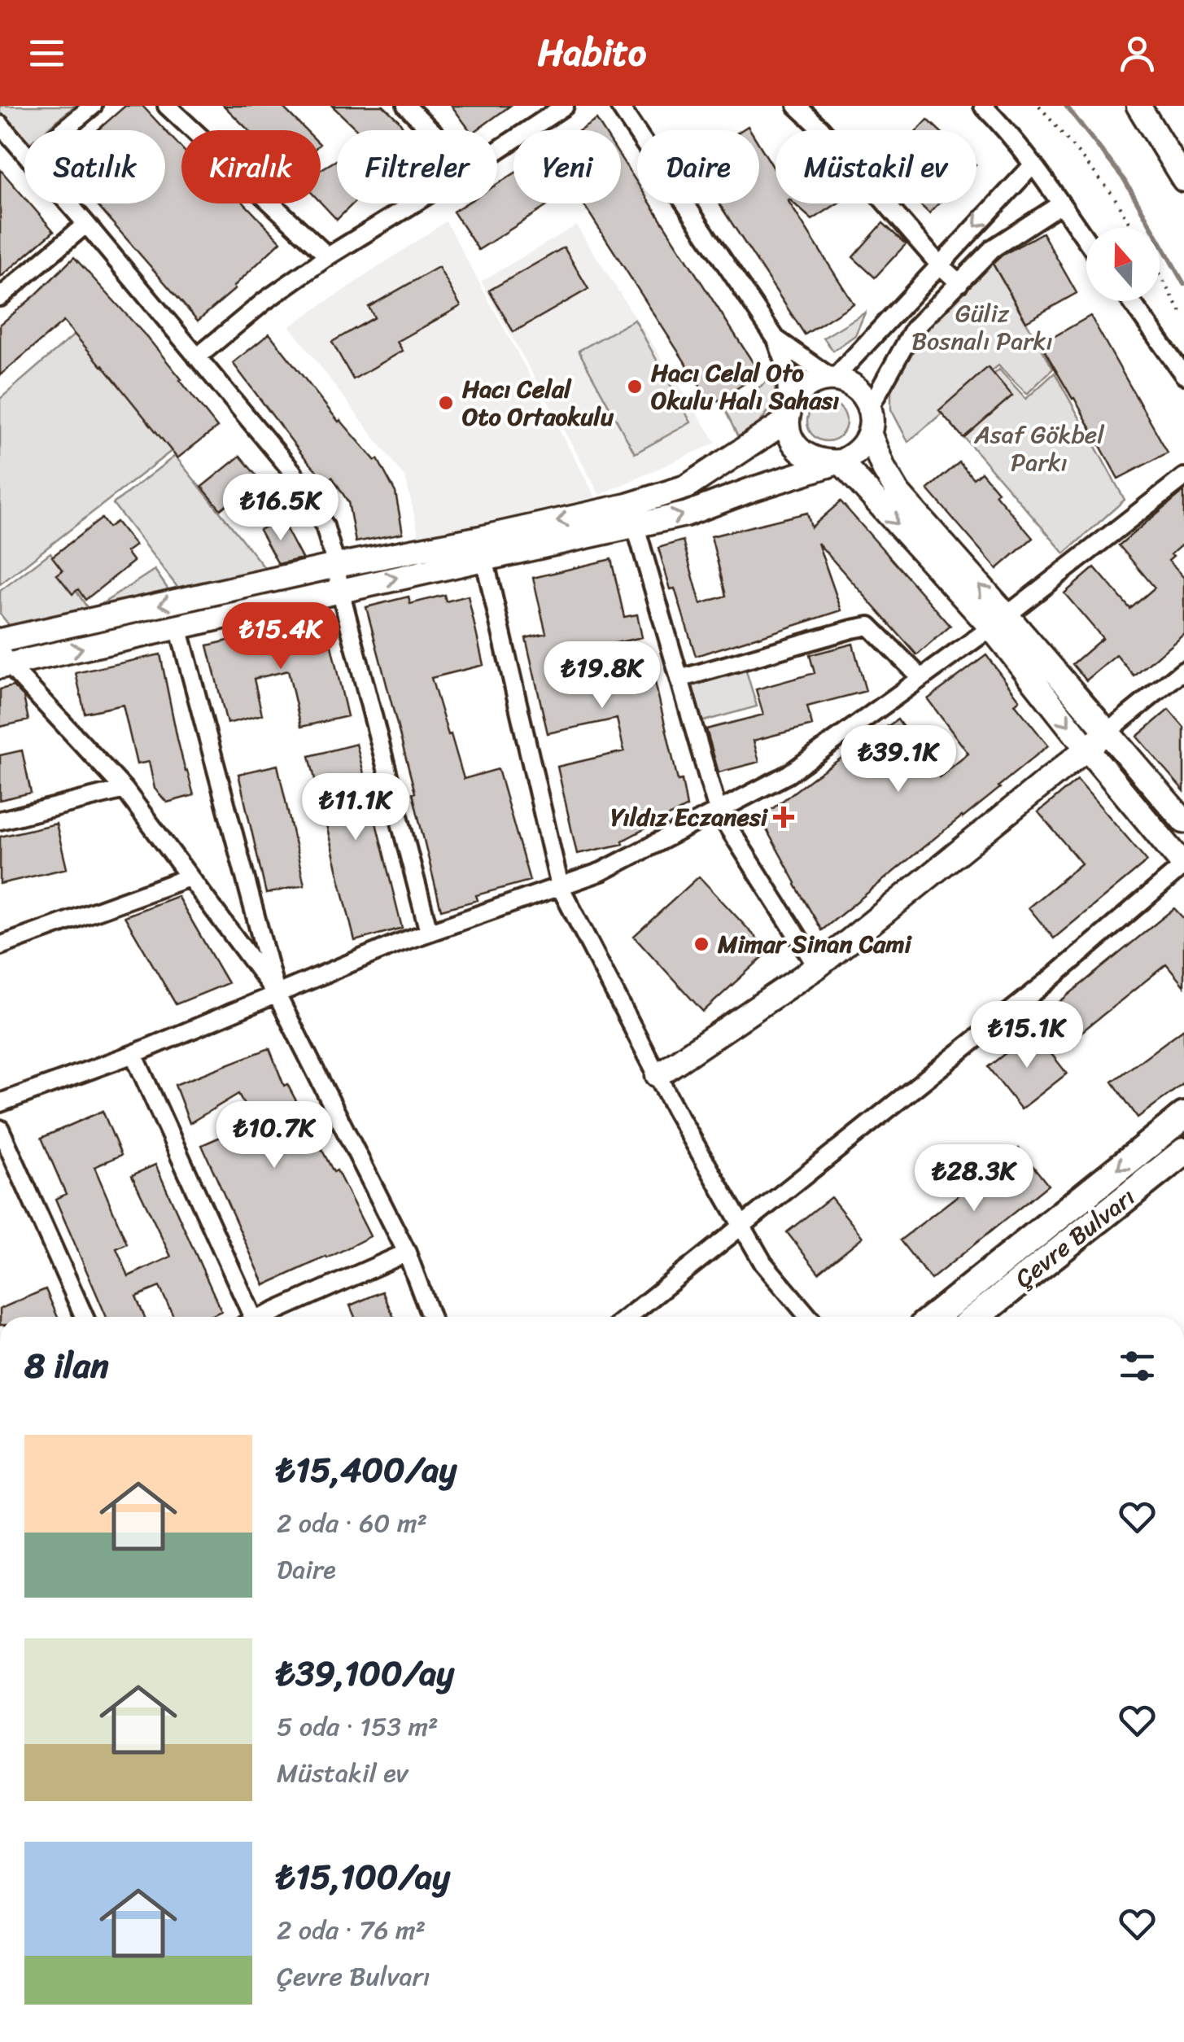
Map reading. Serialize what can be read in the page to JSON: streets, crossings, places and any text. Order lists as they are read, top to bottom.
{
  "streets": {
    "main road": ["Çevre Bulvarı"]
  },
  "parks": ["Güliz Bosnalı Parkı", "Asaf Gökbel Parkı"],
  "places": {
    "other": ["Hacı Celal Oto Okulu Halı Sahası", "Hacı Celal Oto Ortaokulu", "Mimar Sinan Cami"],
    "health": ["Yıldız Eczanesi"]
  },
  "north": "top",
  "page": {
    "header": "Habito",
    "chip": [
      "Satılık",
      "Kiralık",
      "Filtreler",
      "Yeni",
      "Daire",
      "Müstakil ev"
    ],
    "price": [
      "₺16.5K",
      "₺15.4K",
      "₺19.8K",
      "₺39.1K",
      "₺11.1K",
      "₺15.1K",
      "₺10.7K",
      "₺28.3K"
    ],
    "heading": "8 ilan",
    "list": [
      {
        "name": "₺15,400/ay",
        "note": "2 oda · 60 m² · Daire"
      },
      {
        "name": "₺39,100/ay",
        "note": "5 oda · 153 m² · Müstakil ev"
      },
      {
        "name": "₺15,100/ay",
        "note": "2 oda · 76 m² · Çevre Bulvarı"
      }
    ]
  }
}
